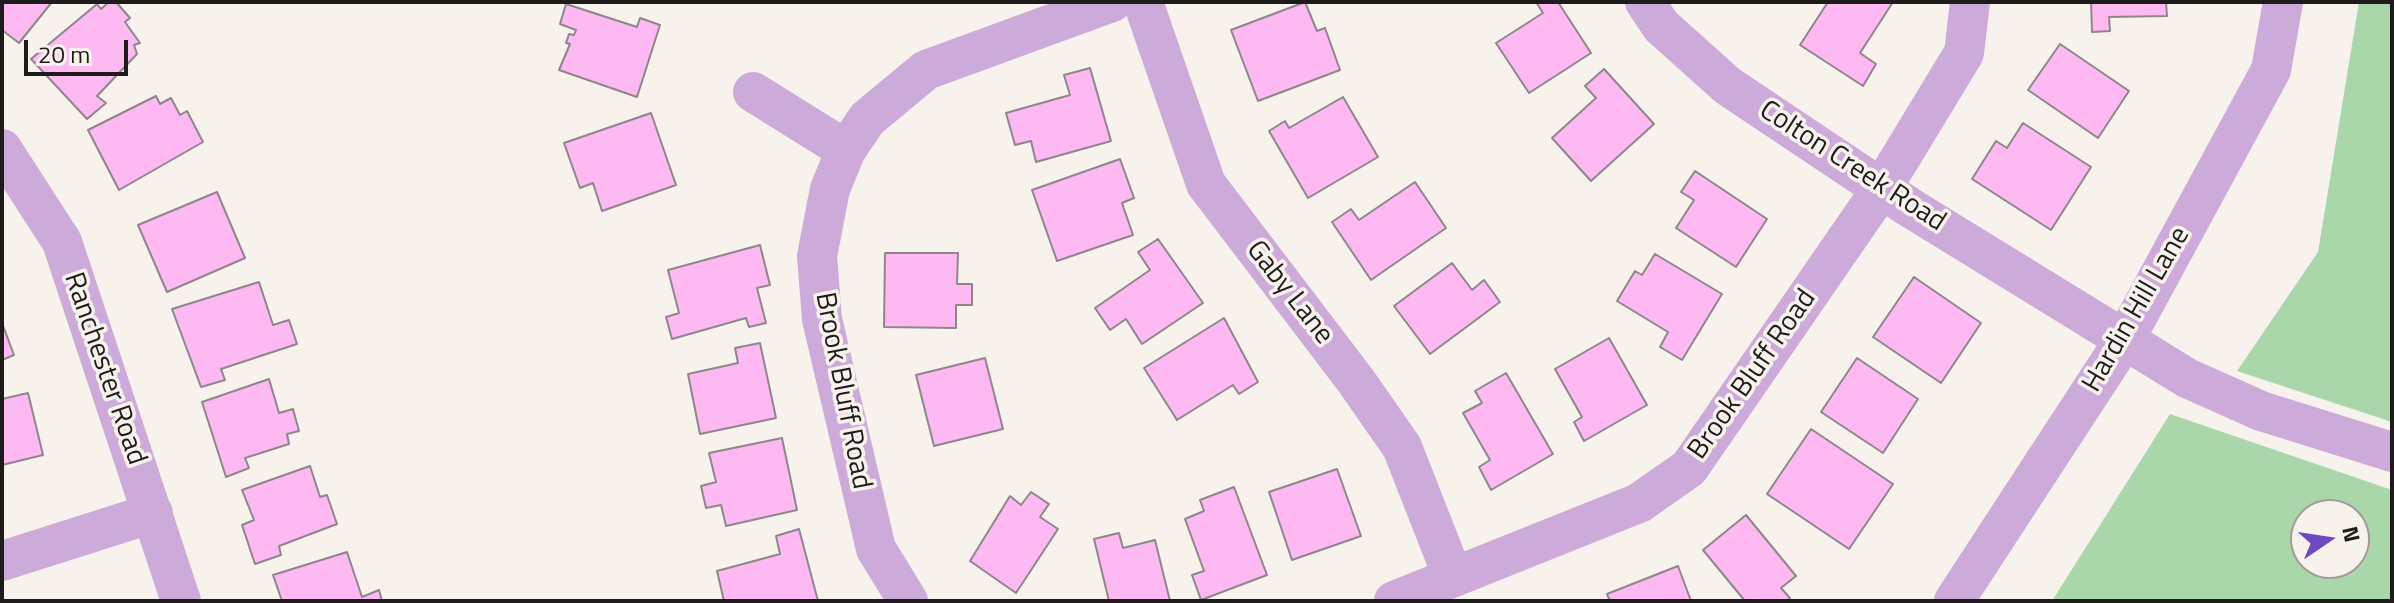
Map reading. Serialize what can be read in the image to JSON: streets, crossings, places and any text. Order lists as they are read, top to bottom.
{
  "streets": {
    "street": [
      "Colton Creek Road",
      "Gaby Lane",
      "Hardin Hill Lane",
      "Ranchester Road",
      "Brook Bluff Road"
    ]
  },
  "crossings": [
    ["Colton Creek Road", "Hardin Hill Lane"],
    ["Colton Creek Road", "Brook Bluff Road"],
    ["Gaby Lane", "Brook Bluff Road"]
  ],
  "scale_bar": "20 m",
  "north": "right"
}
